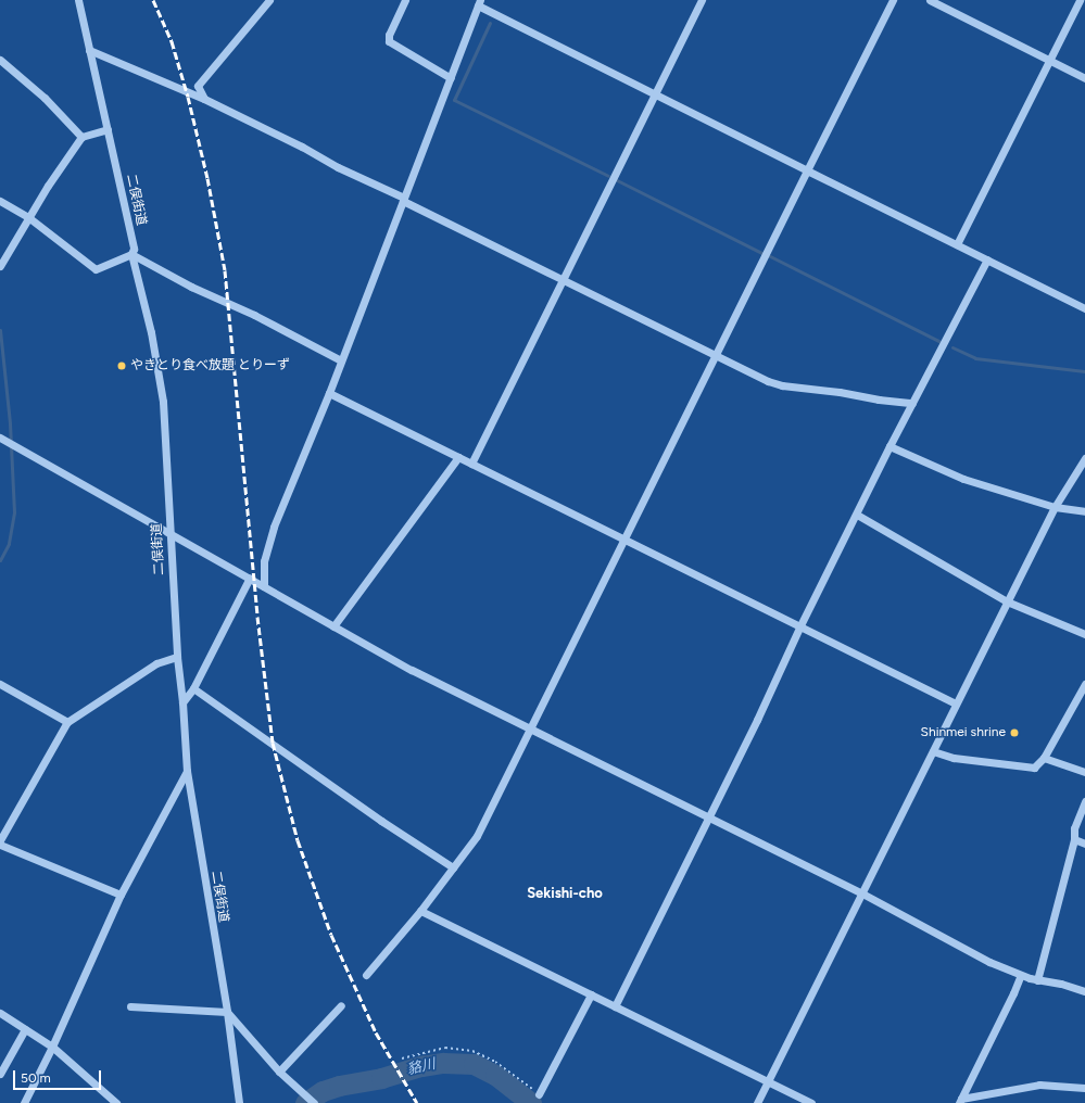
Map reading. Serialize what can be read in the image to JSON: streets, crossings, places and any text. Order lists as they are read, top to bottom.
{
  "streets": {
    "street": ["二俣街道"]
  },
  "districts": ["Sekishi-cho"],
  "water": ["貉川"],
  "places": ["やきとり食べ放題 とりーず", "Shinmei shrine"],
  "scale_bar": "50 m"
}
